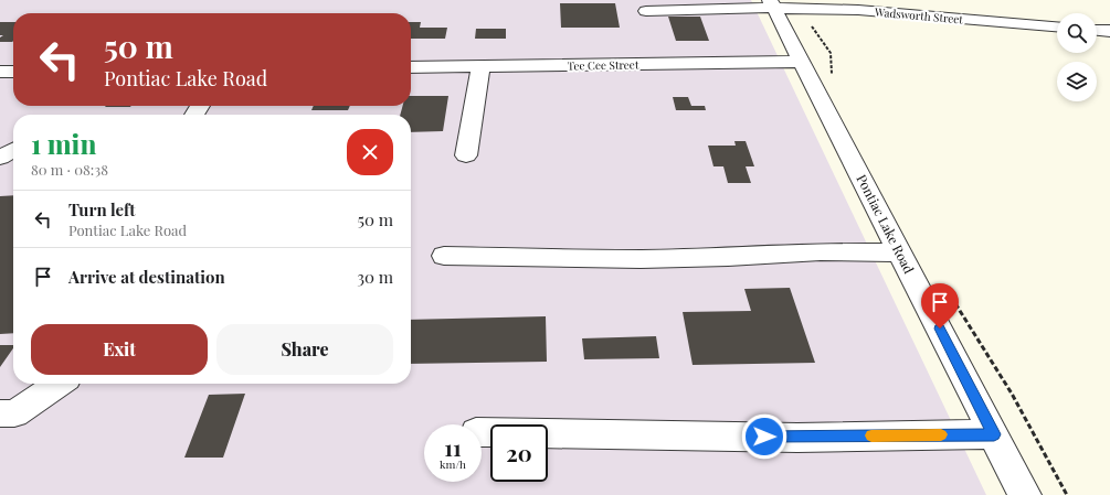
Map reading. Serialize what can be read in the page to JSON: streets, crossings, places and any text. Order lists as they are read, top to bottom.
{
  "streets": {
    "street": ["Wadsworth Street", "Tee Cee Street", "Pontiac Lake Road"]
  },
  "crossings": [
    ["Wadsworth Street", "Pontiac Lake Road"],
    ["Tee Cee Street", "Pontiac Lake Road"]
  ],
  "page": {
    "turn": ["50 m", "Pontiac Lake Road"],
    "heading": ["1 min", "80 m · 08:38"],
    "list": [
      {
        "name": "Turn left",
        "note": "Pontiac Lake Road",
        "value": "50 m"
      },
      {
        "name": "Arrive at destination",
        "value": "30 m"
      }
    ],
    "buttons": ["Exit", "Share"],
    "speed": "11 km/h",
    "limit": "20"
  }
}
